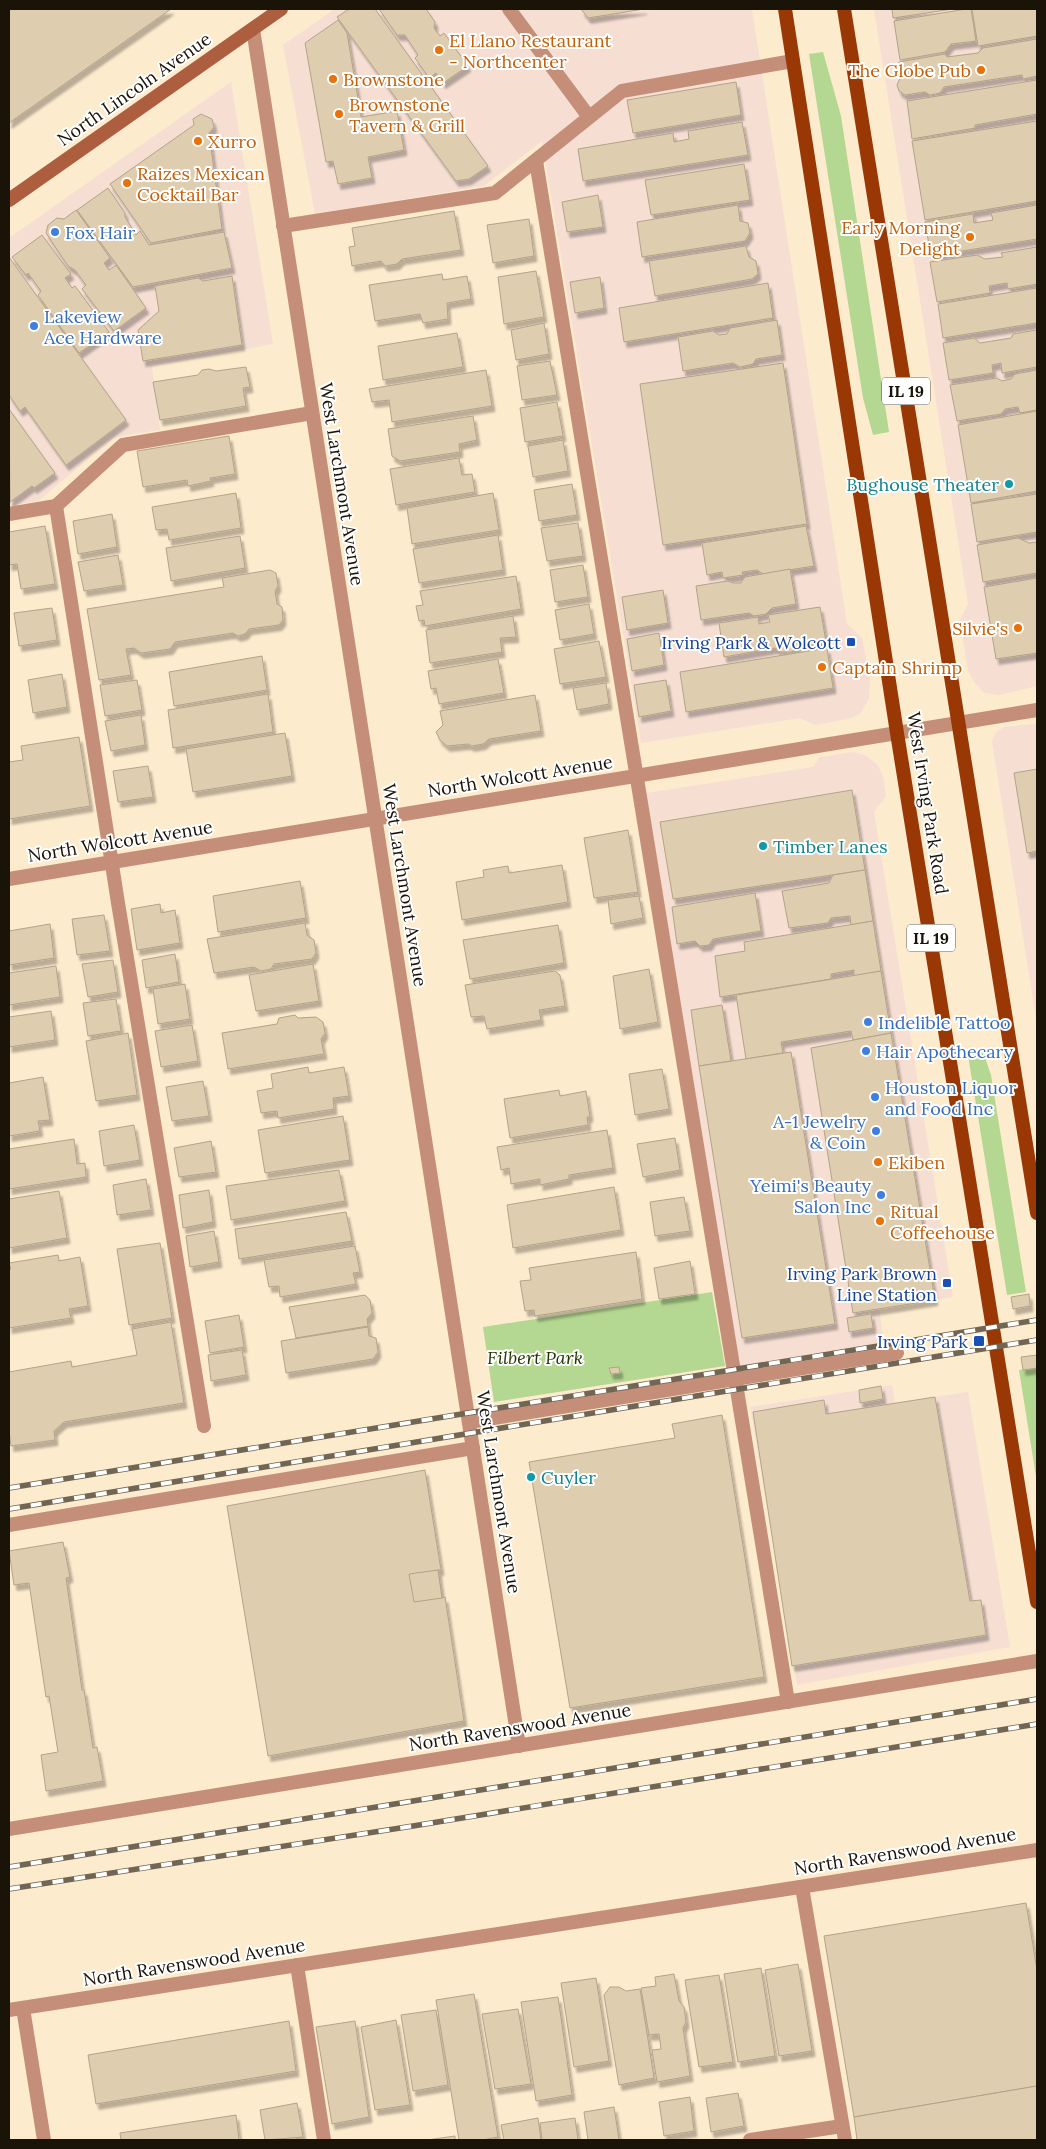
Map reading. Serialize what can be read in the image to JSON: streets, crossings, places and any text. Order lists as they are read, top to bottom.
{
  "streets": {
    "main road": ["North Lincoln Avenue", "IL 19", "West Irving Park Road"],
    "street": ["West Larchmont Avenue", "North Wolcott Avenue", "North Ravenswood Avenue"]
  },
  "crossings": [
    ["North Lincoln Avenue", "West Larchmont Avenue"],
    ["IL 19", "North Wolcott Avenue"],
    ["West Larchmont Avenue", "North Wolcott Avenue"],
    ["West Larchmont Avenue", "North Ravenswood Avenue"],
    ["North Wolcott Avenue", "West Irving Park Road"]
  ],
  "parks": ["Filbert Park"],
  "places": {
    "other": [
      "El Llano Restaurant - Northcenter",
      "The Globe Pub",
      "Brownstone",
      "Brownstone Tavern & Grill",
      "Xurro",
      "Raizes Mexican Cocktail Bar",
      "Fox Hair",
      "Early Morning Delight",
      "Lakeview Ace Hardware",
      "Bughouse Theater",
      "Silvie's",
      "Captain Shrimp",
      "Timber Lanes",
      "Indelible Tattoo",
      "Hair Apothecary",
      "Houston Liquor and Food Inc",
      "A-1 Jewelry & Coin",
      "Ekiben",
      "Yeimi's Beauty Salon Inc",
      "Ritual Coffeehouse",
      "Cuyler"
    ],
    "transit": ["Irving Park & Wolcott", "Irving Park Brown Line Station", "Irving Park"]
  }
}
